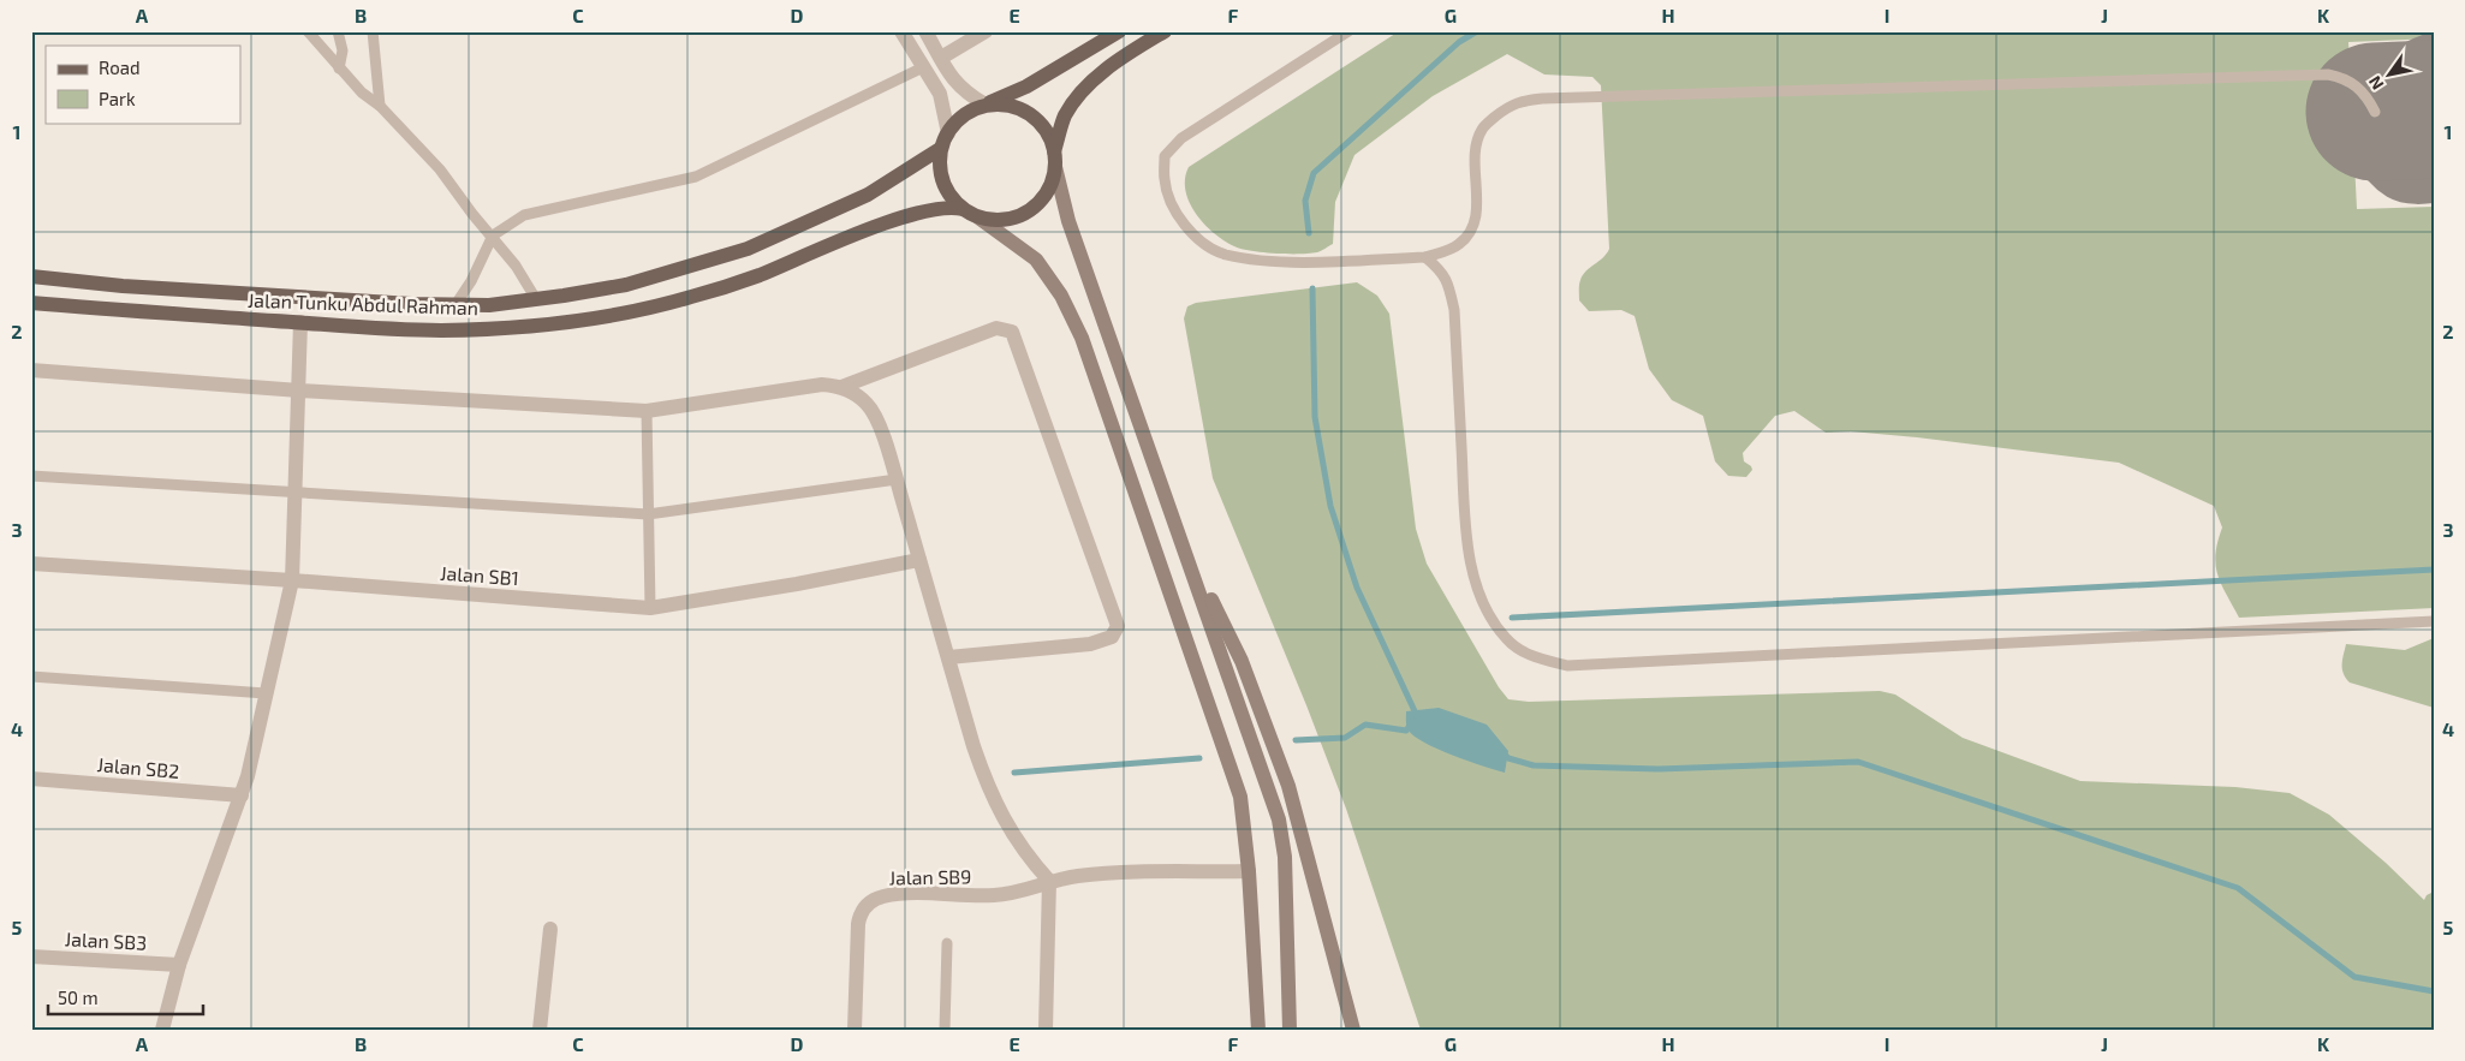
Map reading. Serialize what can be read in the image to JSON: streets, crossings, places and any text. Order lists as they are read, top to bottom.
{
  "streets": {
    "main road": ["Jalan Tunku Abdul Rahman"],
    "street": [
      "Jalan SB1",
      "Jalan SB2",
      "Jalan SB9",
      "Jalan SB3"
    ]
  },
  "legend": ["Road", "Park"],
  "scale_bar": "50 m",
  "north": "bottom left",
  "grid": {
    "columns": [
      "A",
      "B",
      "C",
      "D",
      "E",
      "F",
      "G",
      "H",
      "I",
      "J",
      "K"
    ],
    "rows": [
      "1",
      "2",
      "3",
      "4",
      "5"
    ]
  }
}
